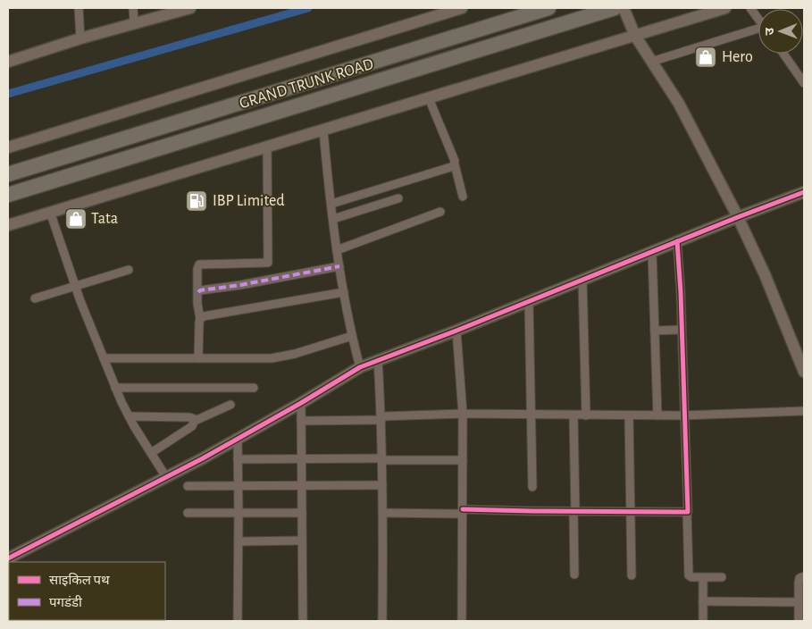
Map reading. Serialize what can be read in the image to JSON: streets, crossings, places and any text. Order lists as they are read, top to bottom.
{
  "streets": {
    "highway": ["GRAND TRUNK ROAD"]
  },
  "places": {
    "shop": ["Hero", "Tata"],
    "fuel station": ["IBP Limited"]
  },
  "legend": ["साइकिल पथ", "पगडंडी"],
  "north": "left"
}
